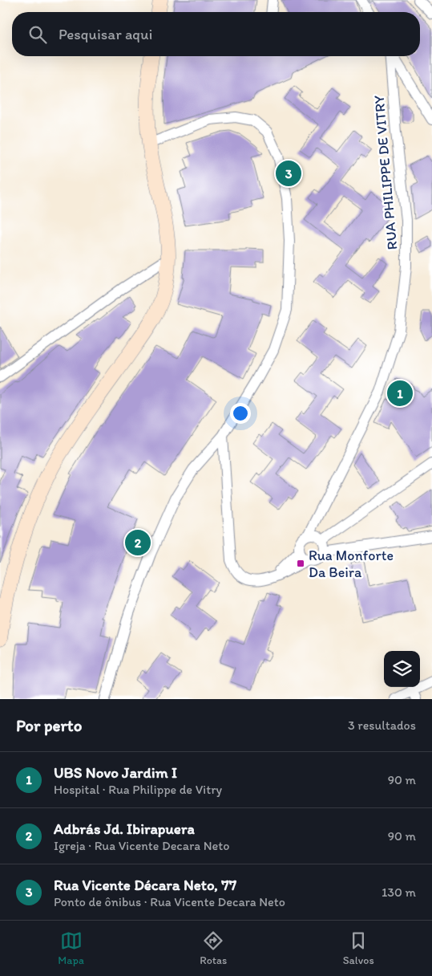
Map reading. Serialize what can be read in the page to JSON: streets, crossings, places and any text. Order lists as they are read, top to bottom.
{
  "streets": {
    "street": ["RUA PHILIPPE DE VITRY"]
  },
  "places": {
    "transit": ["Rua Monforte Da Beira"]
  },
  "page": {
    "search": "Pesquisar aqui",
    "pins": ["3", "1", "2"],
    "heading": ["Por perto", "3 resultados"],
    "list": [
      {
        "mark": "1",
        "name": "UBS Novo Jardim I",
        "note": "Hospital · Rua Philippe de Vitry",
        "value": "90 m"
      },
      {
        "mark": "2",
        "name": "Adbrás Jd. Ibirapuera",
        "note": "Igreja · Rua Vicente Decara Neto",
        "value": "90 m"
      },
      {
        "mark": "3",
        "name": "Rua Vicente Décara Neto, 77",
        "note": "Ponto de ônibus · Rua Vicente Decara Neto",
        "value": "130 m"
      }
    ],
    "nav": ["Mapa", "Rotas", "Salvos"]
  }
}
